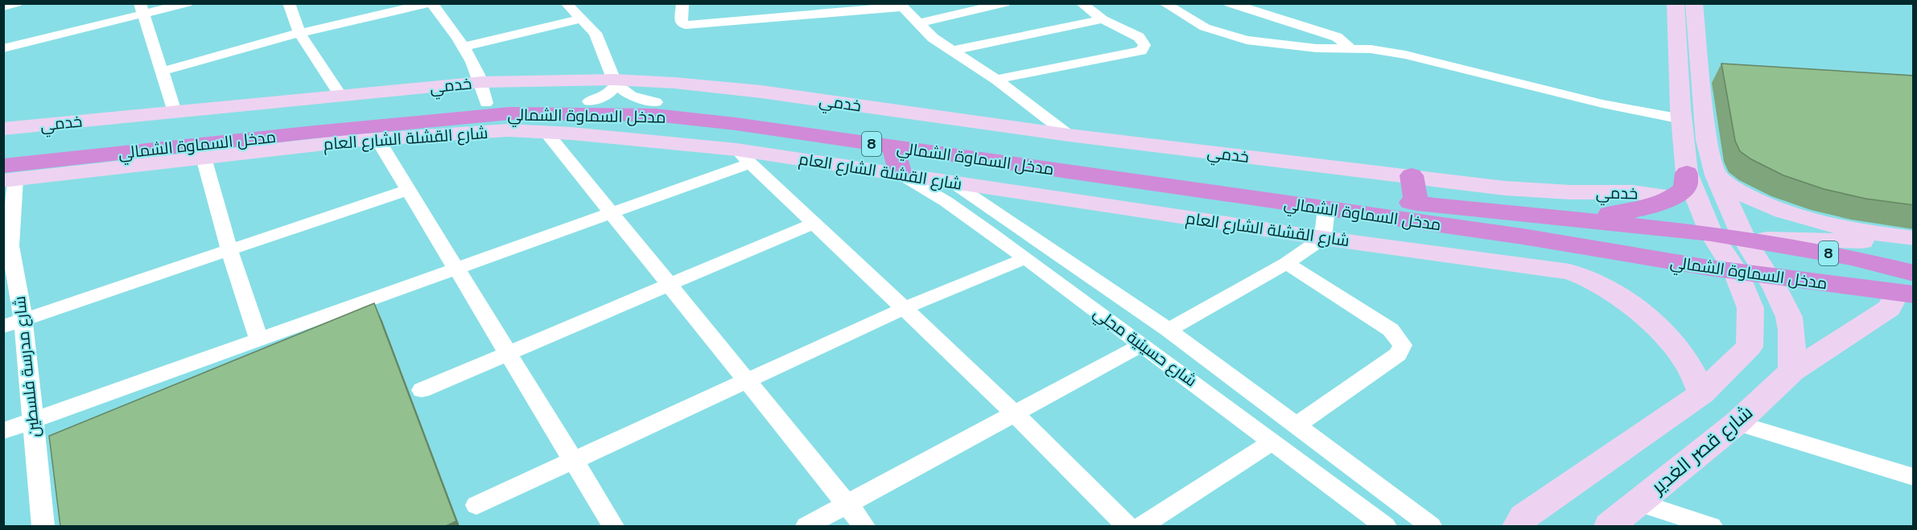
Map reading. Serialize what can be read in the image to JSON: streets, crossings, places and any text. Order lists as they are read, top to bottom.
{
  "streets": {
    "highway": ["مدخل السماوة الشمالي", "8"],
    "main road": ["خدمي", "شارع القشلة الشارع العام", "شارع قصر الغدير"],
    "street": ["شارع حسينية مجلي", "شارع مدرسة فلسطين"]
  },
  "crossings": [
    ["خدمي", "مدخل السماوة الشمالي"],
    ["مدخل السماوة الشمالي", "شارع القشلة الشارع العام"],
    ["مدخل السماوة الشمالي", "شارع مدرسة فلسطين"],
    ["مدخل السماوة الشمالي", "شارع قصر الغدير"],
    ["شارع القشلة الشارع العام", "شارع حسينية مجلي"],
    ["شارع القشلة الشارع العام", "شارع مدرسة فلسطين"]
  ]
}
